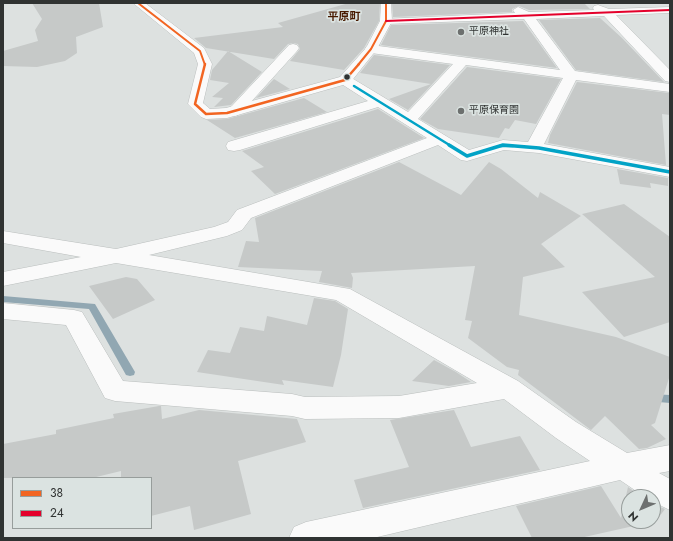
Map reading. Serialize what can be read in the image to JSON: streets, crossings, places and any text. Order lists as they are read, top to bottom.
{
  "districts": ["平原町"],
  "places": ["平原神社", "平原保育園"],
  "lines": ["transit line 38", "transit line 24"],
  "legend": ["38", "24"],
  "north": "bottom left"
}
